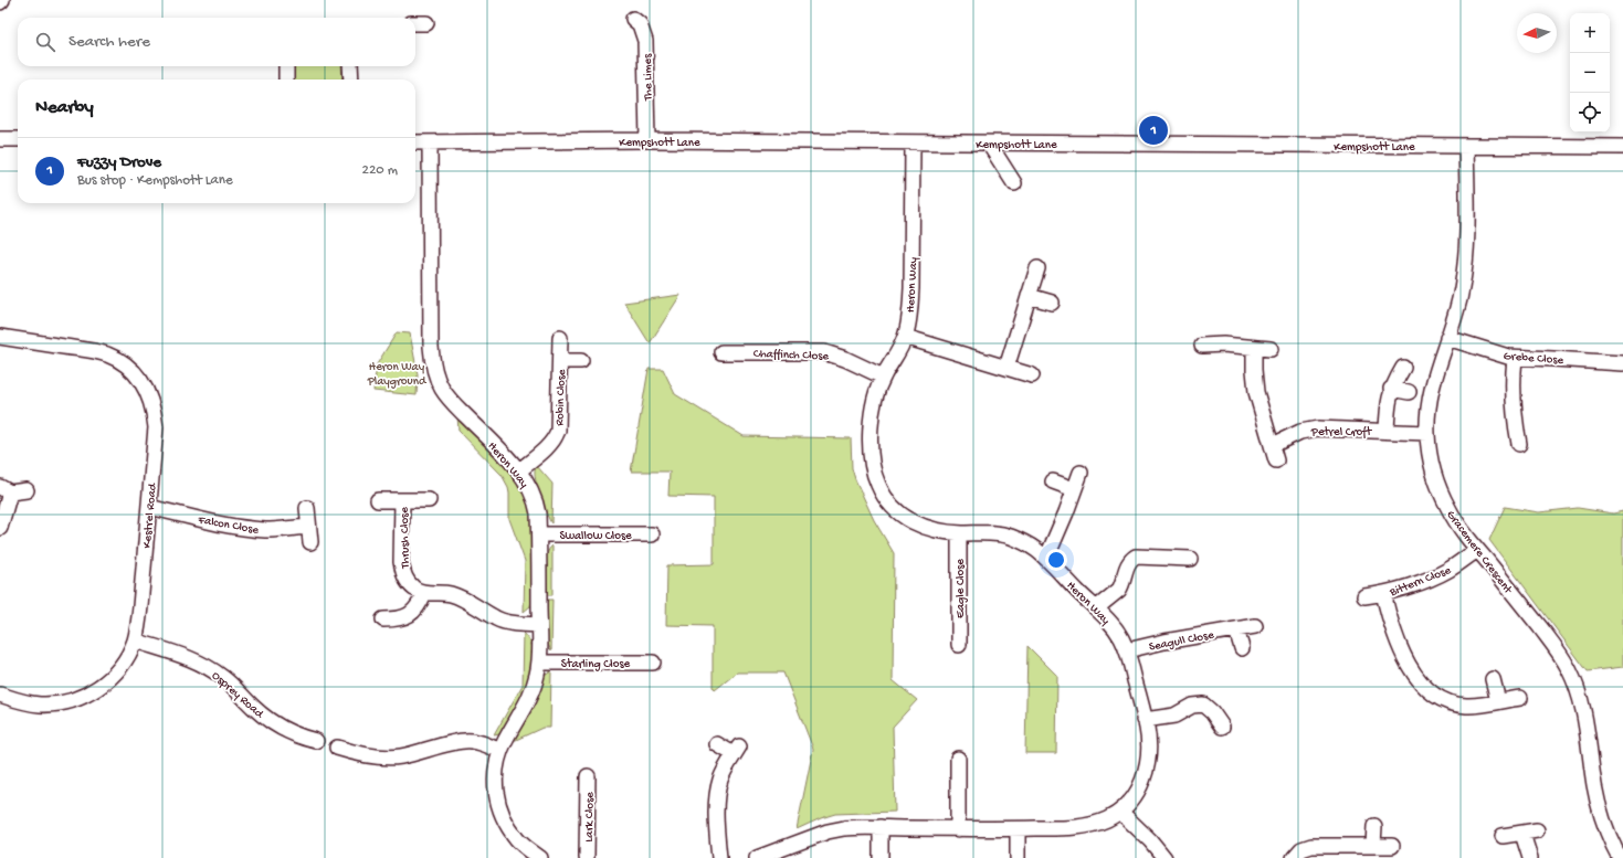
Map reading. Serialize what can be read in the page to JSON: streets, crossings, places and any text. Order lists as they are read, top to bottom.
{
  "streets": {
    "street": [
      "The Limes",
      "Kempshott Lane",
      "Heron Way",
      "Chaffinch Close",
      "Grebe Close",
      "Robin Close",
      "Petrel Croft",
      "Kestrel Road",
      "Falcon Close",
      "Swallow Close",
      "Thrush Close",
      "Gracemere Crescent",
      "Bittern Close",
      "Eagle Close",
      "Seagull Close",
      "Starling Close",
      "Osprey Road",
      "Lark Close"
    ]
  },
  "crossings": [
    ["The Limes", "Kempshott Lane"],
    ["Kempshott Lane", "Heron Way"],
    ["Kempshott Lane", "Gracemere Crescent"],
    ["Heron Way", "Chaffinch Close"],
    ["Heron Way", "Robin Close"],
    ["Heron Way", "Swallow Close"],
    ["Heron Way", "Eagle Close"],
    ["Heron Way", "Seagull Close"],
    ["Heron Way", "Starling Close"],
    ["Grebe Close", "Gracemere Crescent"],
    ["Petrel Croft", "Gracemere Crescent"],
    ["Kestrel Road", "Falcon Close"],
    ["Kestrel Road", "Osprey Road"],
    ["Gracemere Crescent", "Bittern Close"]
  ],
  "parks": ["Heron Way Playground"],
  "north": "left",
  "page": {
    "map_buttons": ["+", "−"],
    "search": "Search here",
    "heading": "Nearby",
    "pins": "1",
    "list": [
      {
        "mark": "1",
        "name": "Fuzzy Drove",
        "note": "Bus stop · Kempshott Lane",
        "value": "220 m"
      }
    ]
  }
}
